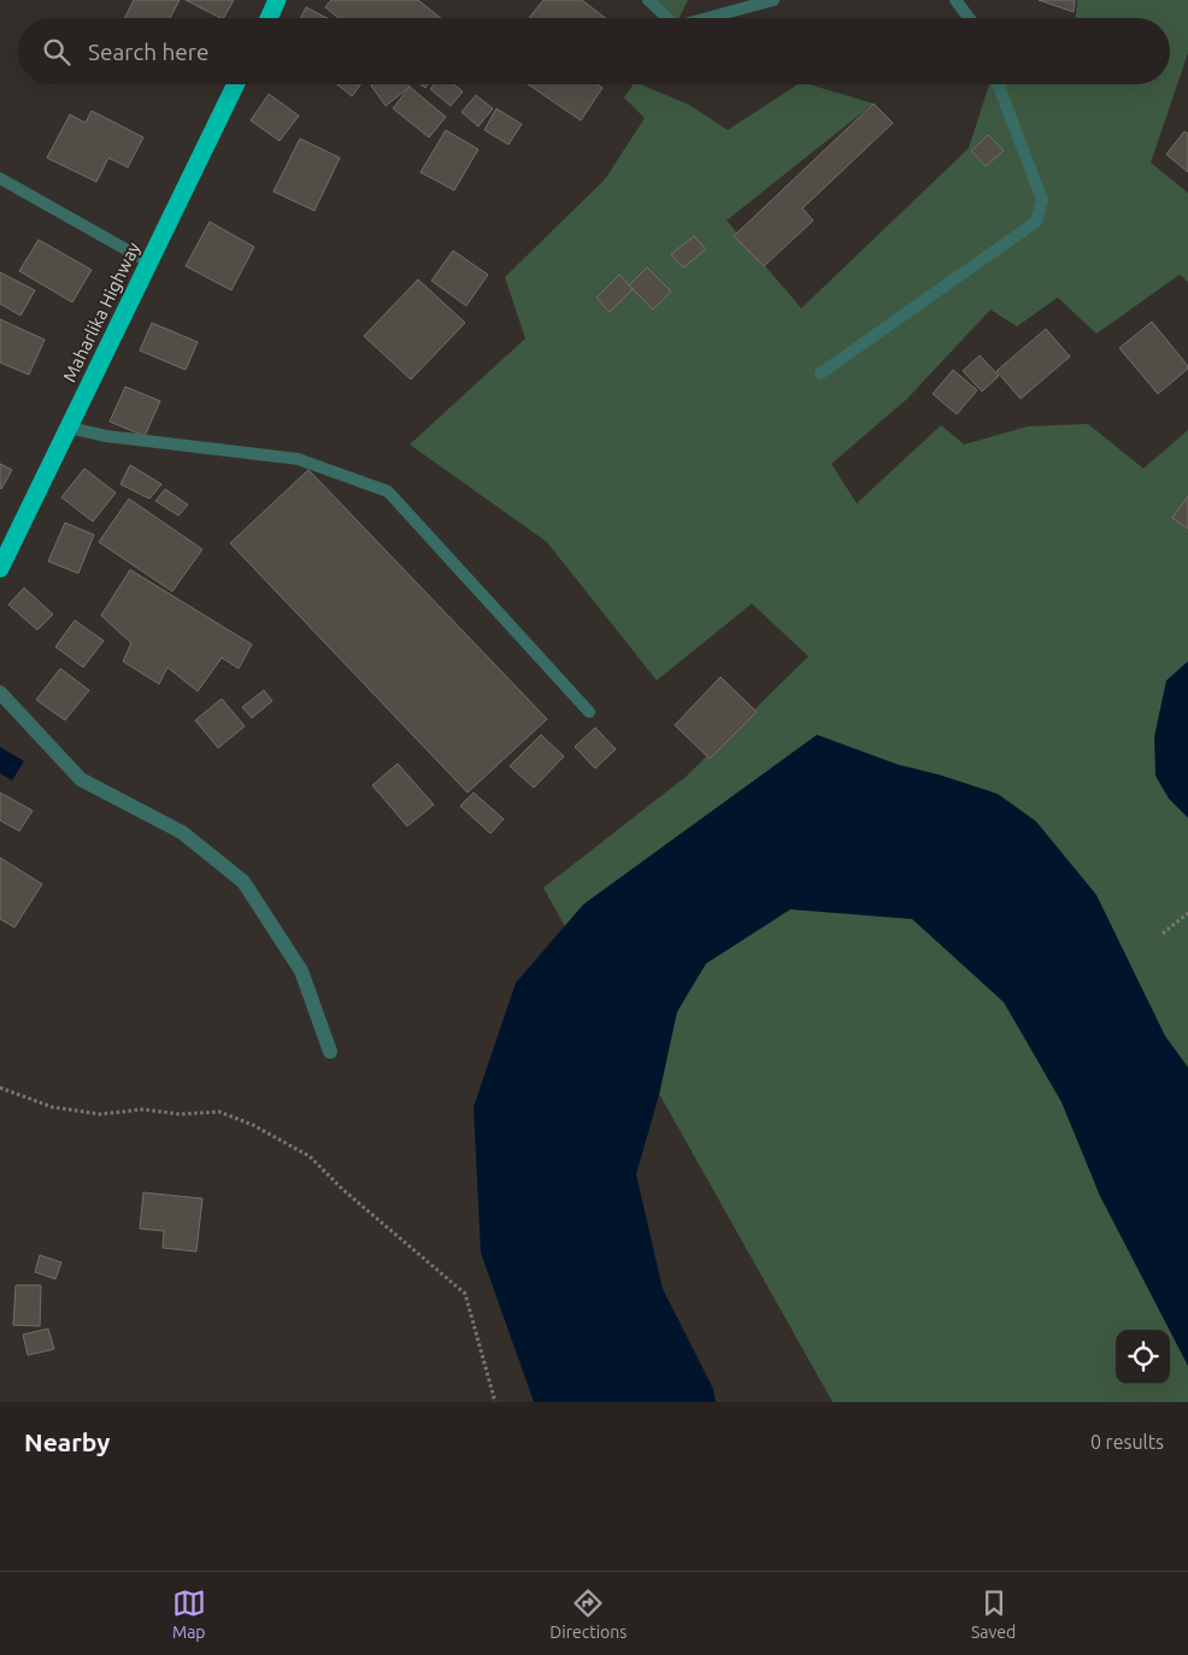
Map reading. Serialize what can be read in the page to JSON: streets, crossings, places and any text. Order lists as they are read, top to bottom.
{
  "streets": {
    "highway": ["Maharlika Highway"]
  },
  "page": {
    "search": "Search here",
    "heading": ["Nearby", "0 results"],
    "nav": ["Map", "Directions", "Saved"]
  }
}
